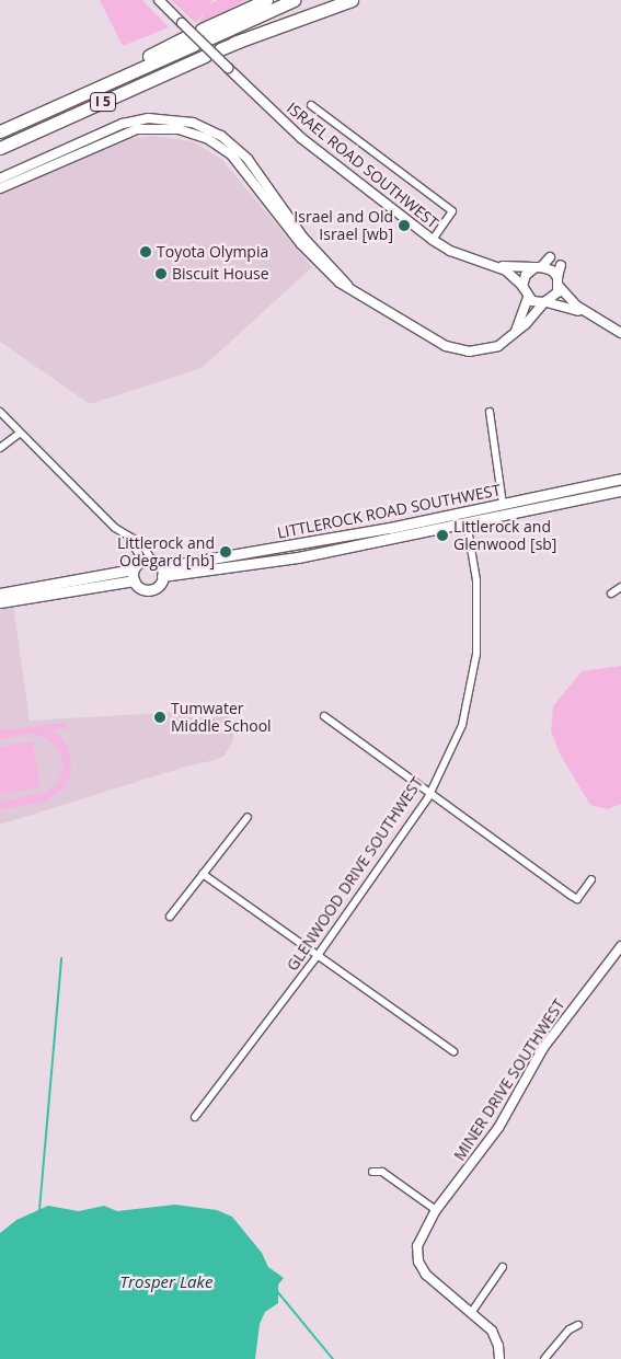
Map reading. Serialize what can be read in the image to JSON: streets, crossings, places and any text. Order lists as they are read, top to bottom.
{
  "streets": {
    "highway": ["I 5"],
    "main road": ["LITTLEROCK ROAD SOUTHWEST"],
    "street": ["ISRAEL ROAD SOUTHWEST", "GLENWOOD DRIVE SOUTHWEST", "MINER DRIVE SOUTHWEST"]
  },
  "crossings": [
    ["LITTLEROCK ROAD SOUTHWEST", "GLENWOOD DRIVE SOUTHWEST"]
  ],
  "water": ["Trosper Lake"],
  "places": [
    "Israel and Old Israel [wb]",
    "Toyota Olympia",
    "Biscuit House",
    "Littlerock and Glenwood [sb]",
    "Littlerock and Odegard [nb]",
    "Tumwater Middle School"
  ]
}
